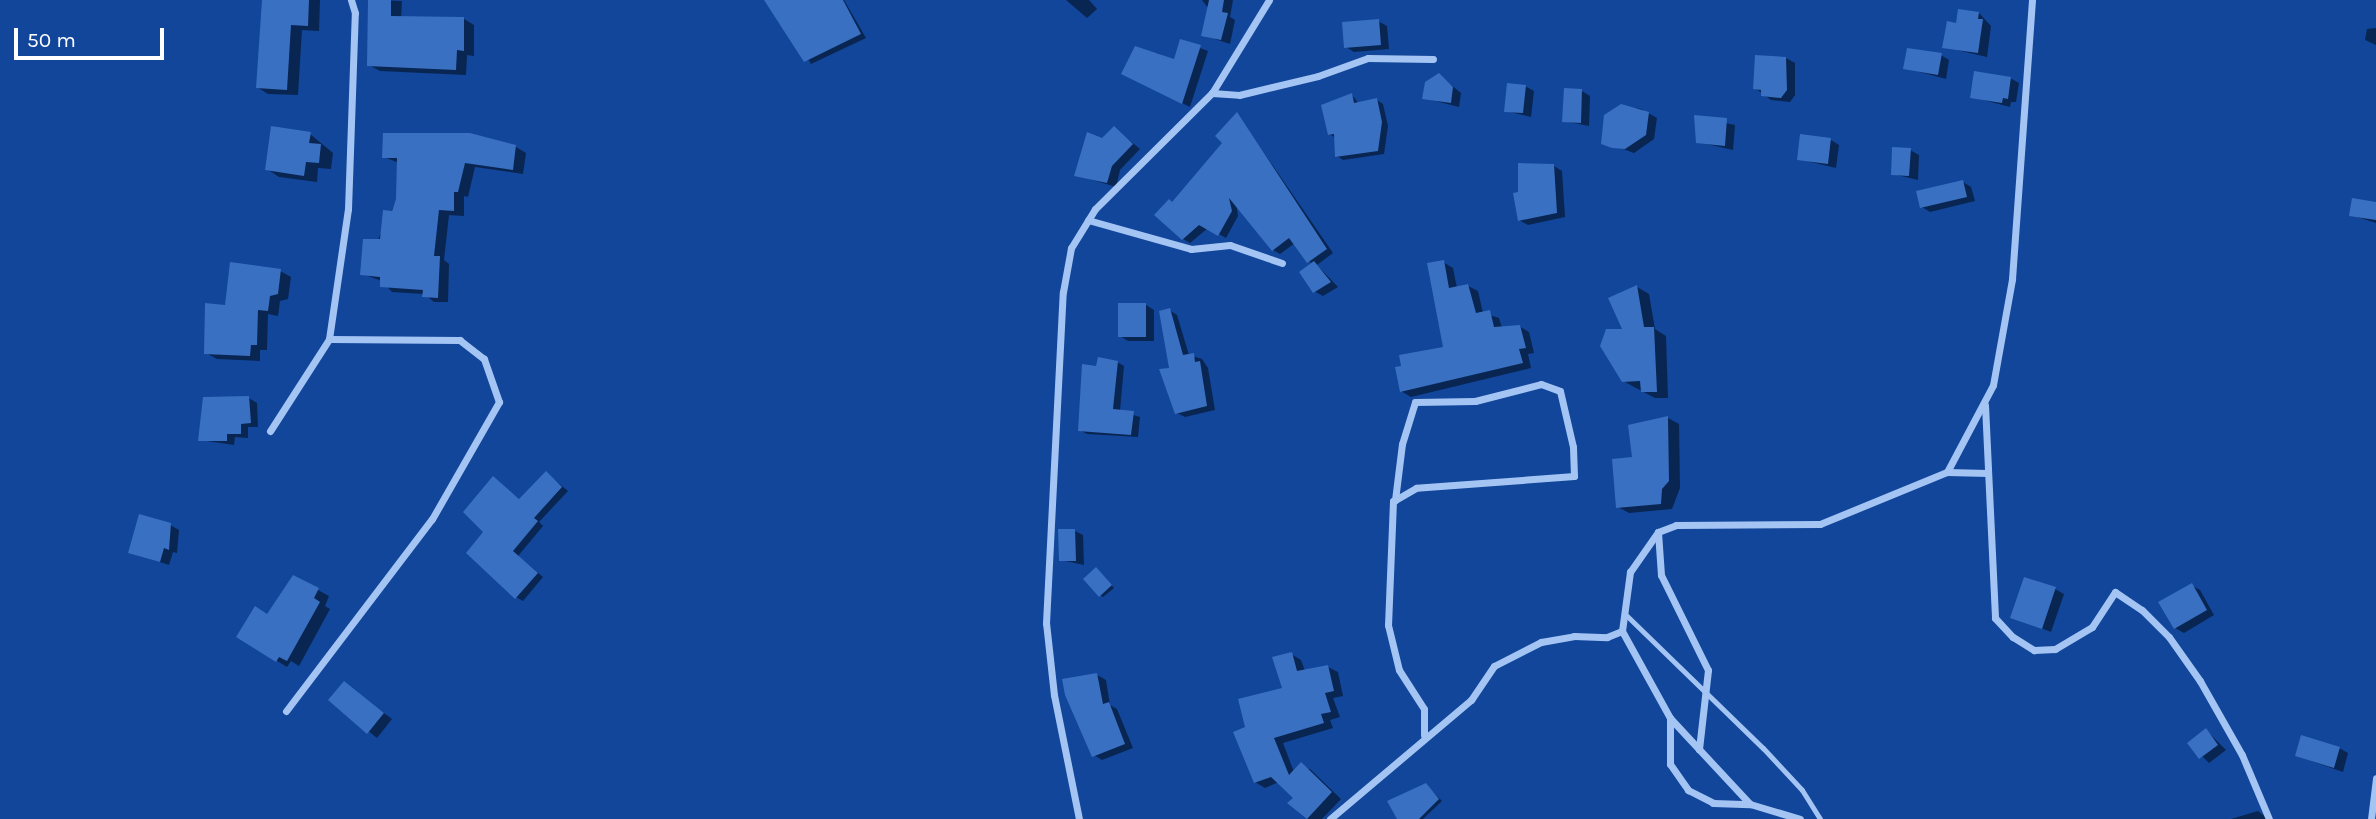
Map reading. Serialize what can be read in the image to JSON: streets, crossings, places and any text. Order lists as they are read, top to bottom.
{
  "scale_bar": "50 m"
}
